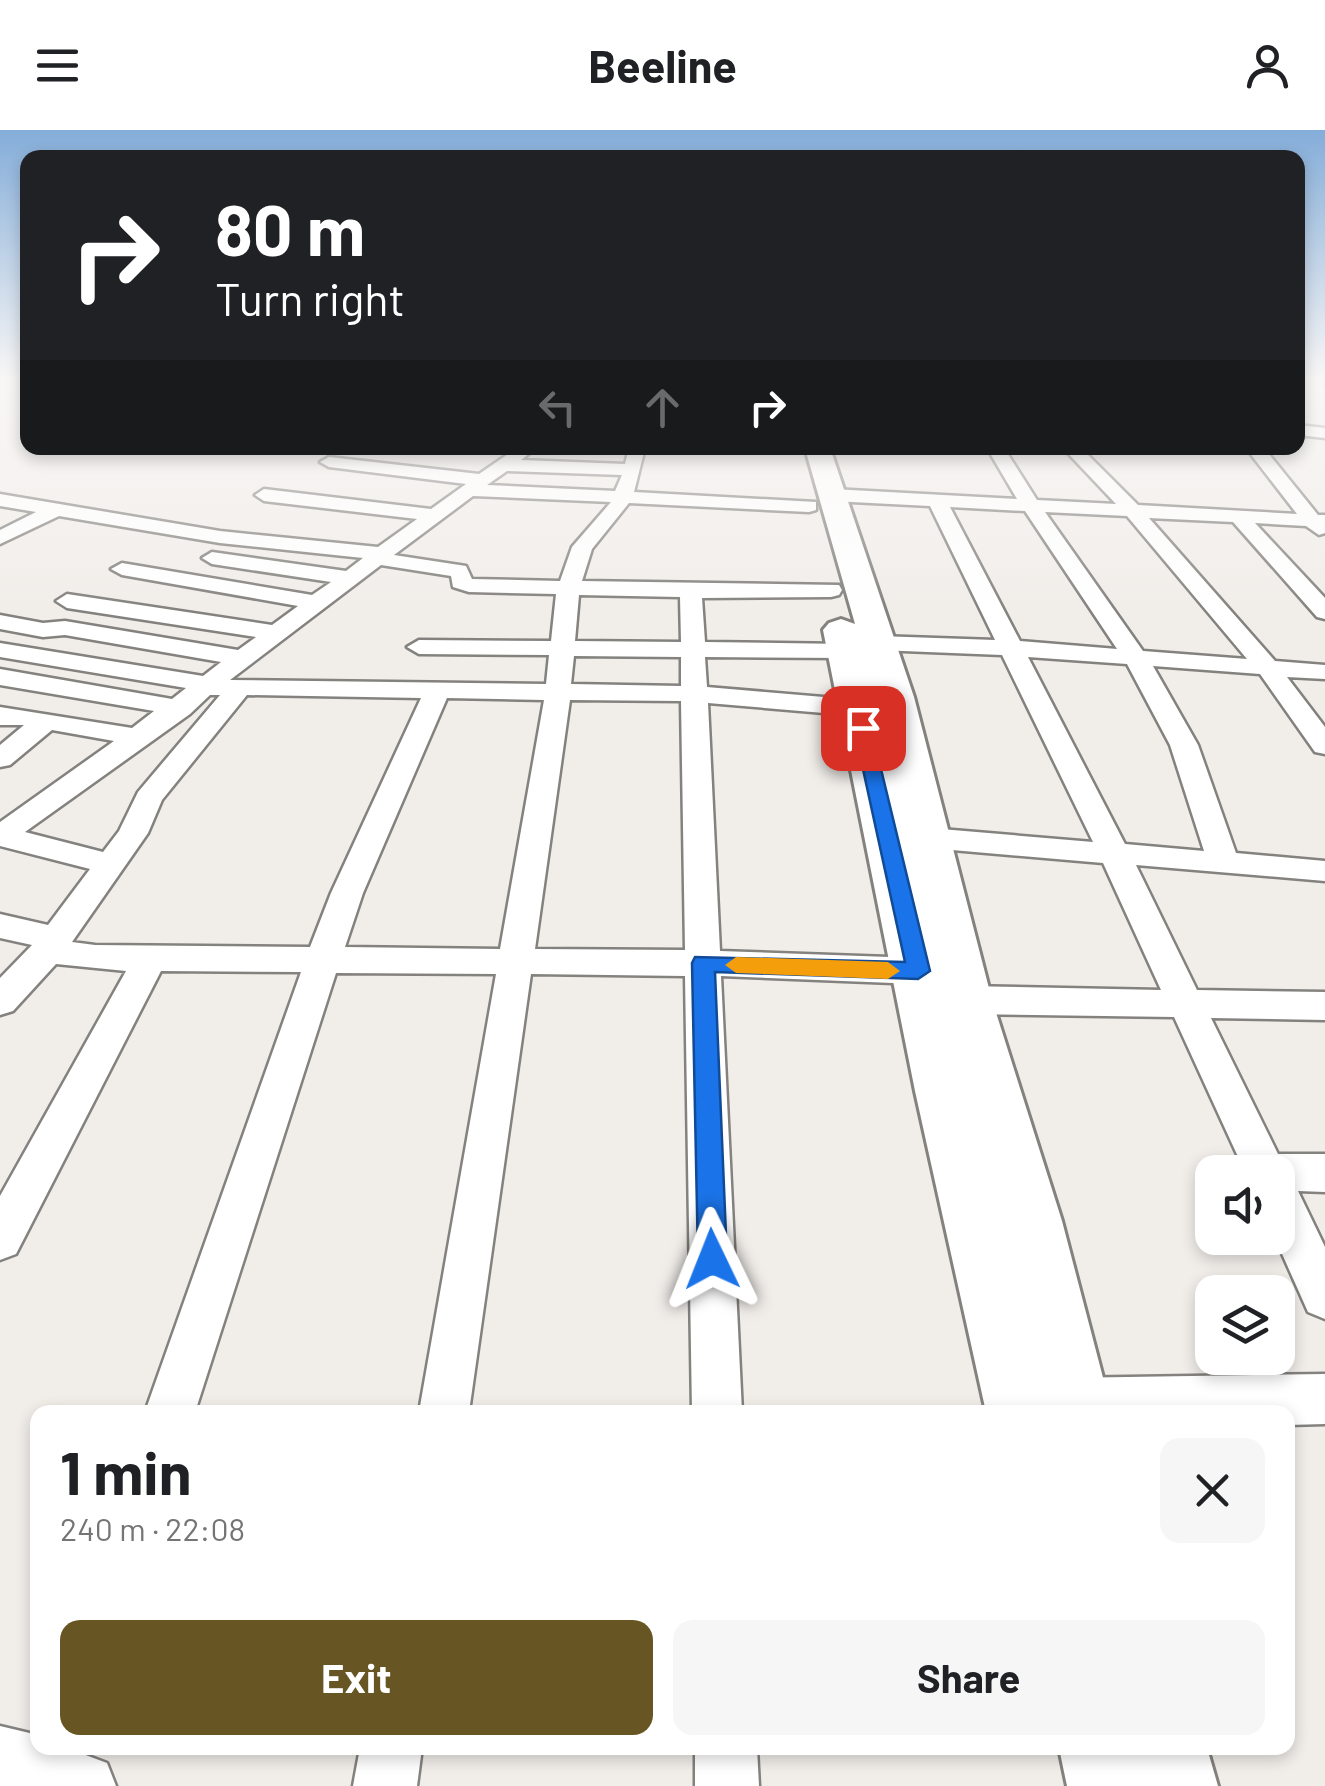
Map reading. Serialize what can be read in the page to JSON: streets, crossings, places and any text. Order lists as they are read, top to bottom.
{
  "page": {
    "header": "Beeline",
    "turn": ["80 m", "Turn right"],
    "heading": ["1 min", "240 m · 22:08"],
    "buttons": ["Exit", "Share"]
  }
}
